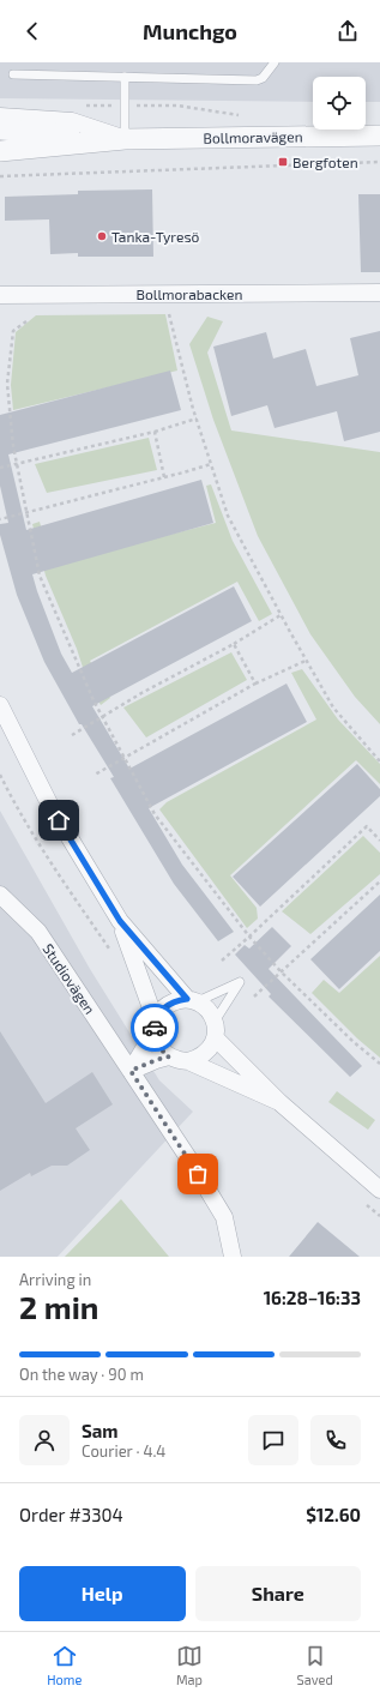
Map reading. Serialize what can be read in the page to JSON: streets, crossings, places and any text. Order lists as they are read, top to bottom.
{
  "streets": {
    "street": ["Bollmoravägen", "Bollmorabacken", "Studiovägen"]
  },
  "places": {
    "transit": ["Bergfoten"],
    "other": ["Tanka-Tyresö"]
  },
  "page": {
    "header": "Munchgo",
    "heading": ["2 min", "Arriving in", "16:28–16:33"],
    "panel": [
      "Sam",
      "Courier · 4.4",
      "Order #3304",
      "$12.60"
    ],
    "bar": "On the way · 90 m",
    "buttons": ["Help", "Share"],
    "tabs": ["Home", "Map", "Saved"]
  }
}
